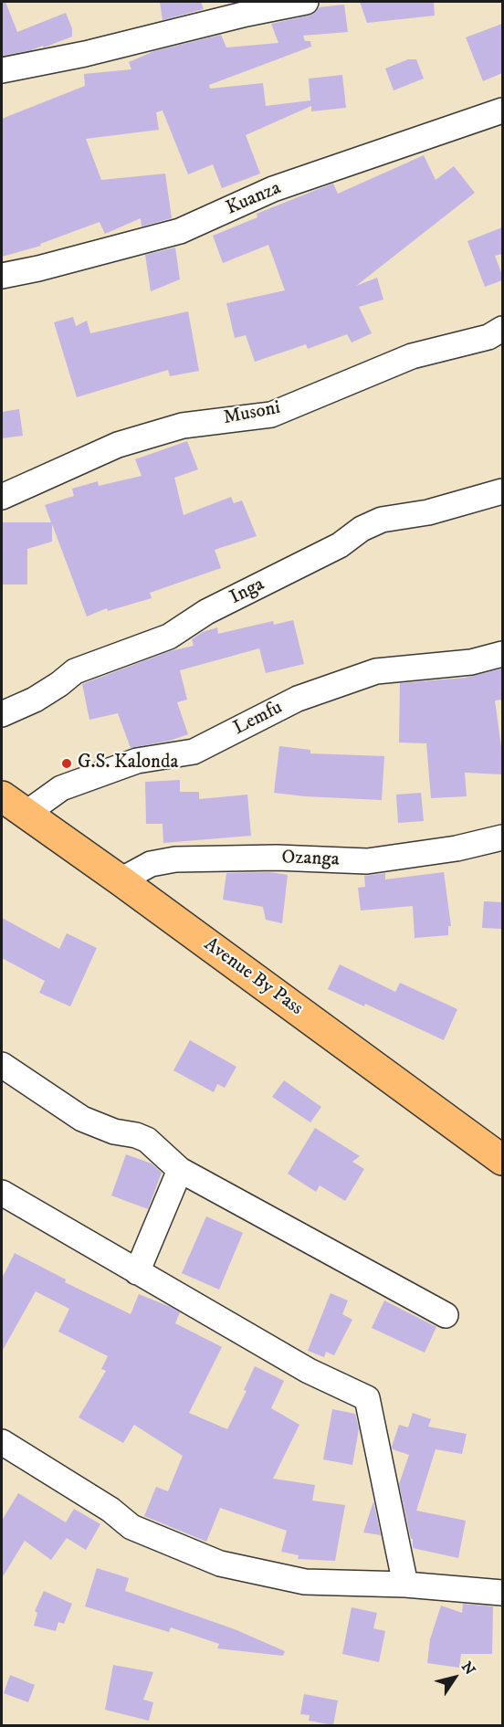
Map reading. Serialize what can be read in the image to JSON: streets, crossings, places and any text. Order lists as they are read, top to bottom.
{
  "streets": {
    "highway": ["Avenue By Pass"],
    "street": [
      "Kuanza",
      "Musoni",
      "Inga",
      "Lemfu",
      "Ozanga"
    ]
  },
  "crossings": [
    ["Lemfu", "Avenue By Pass"],
    ["Ozanga", "Avenue By Pass"]
  ],
  "places": ["G.S. Kalonda"],
  "north": "top right"
}
